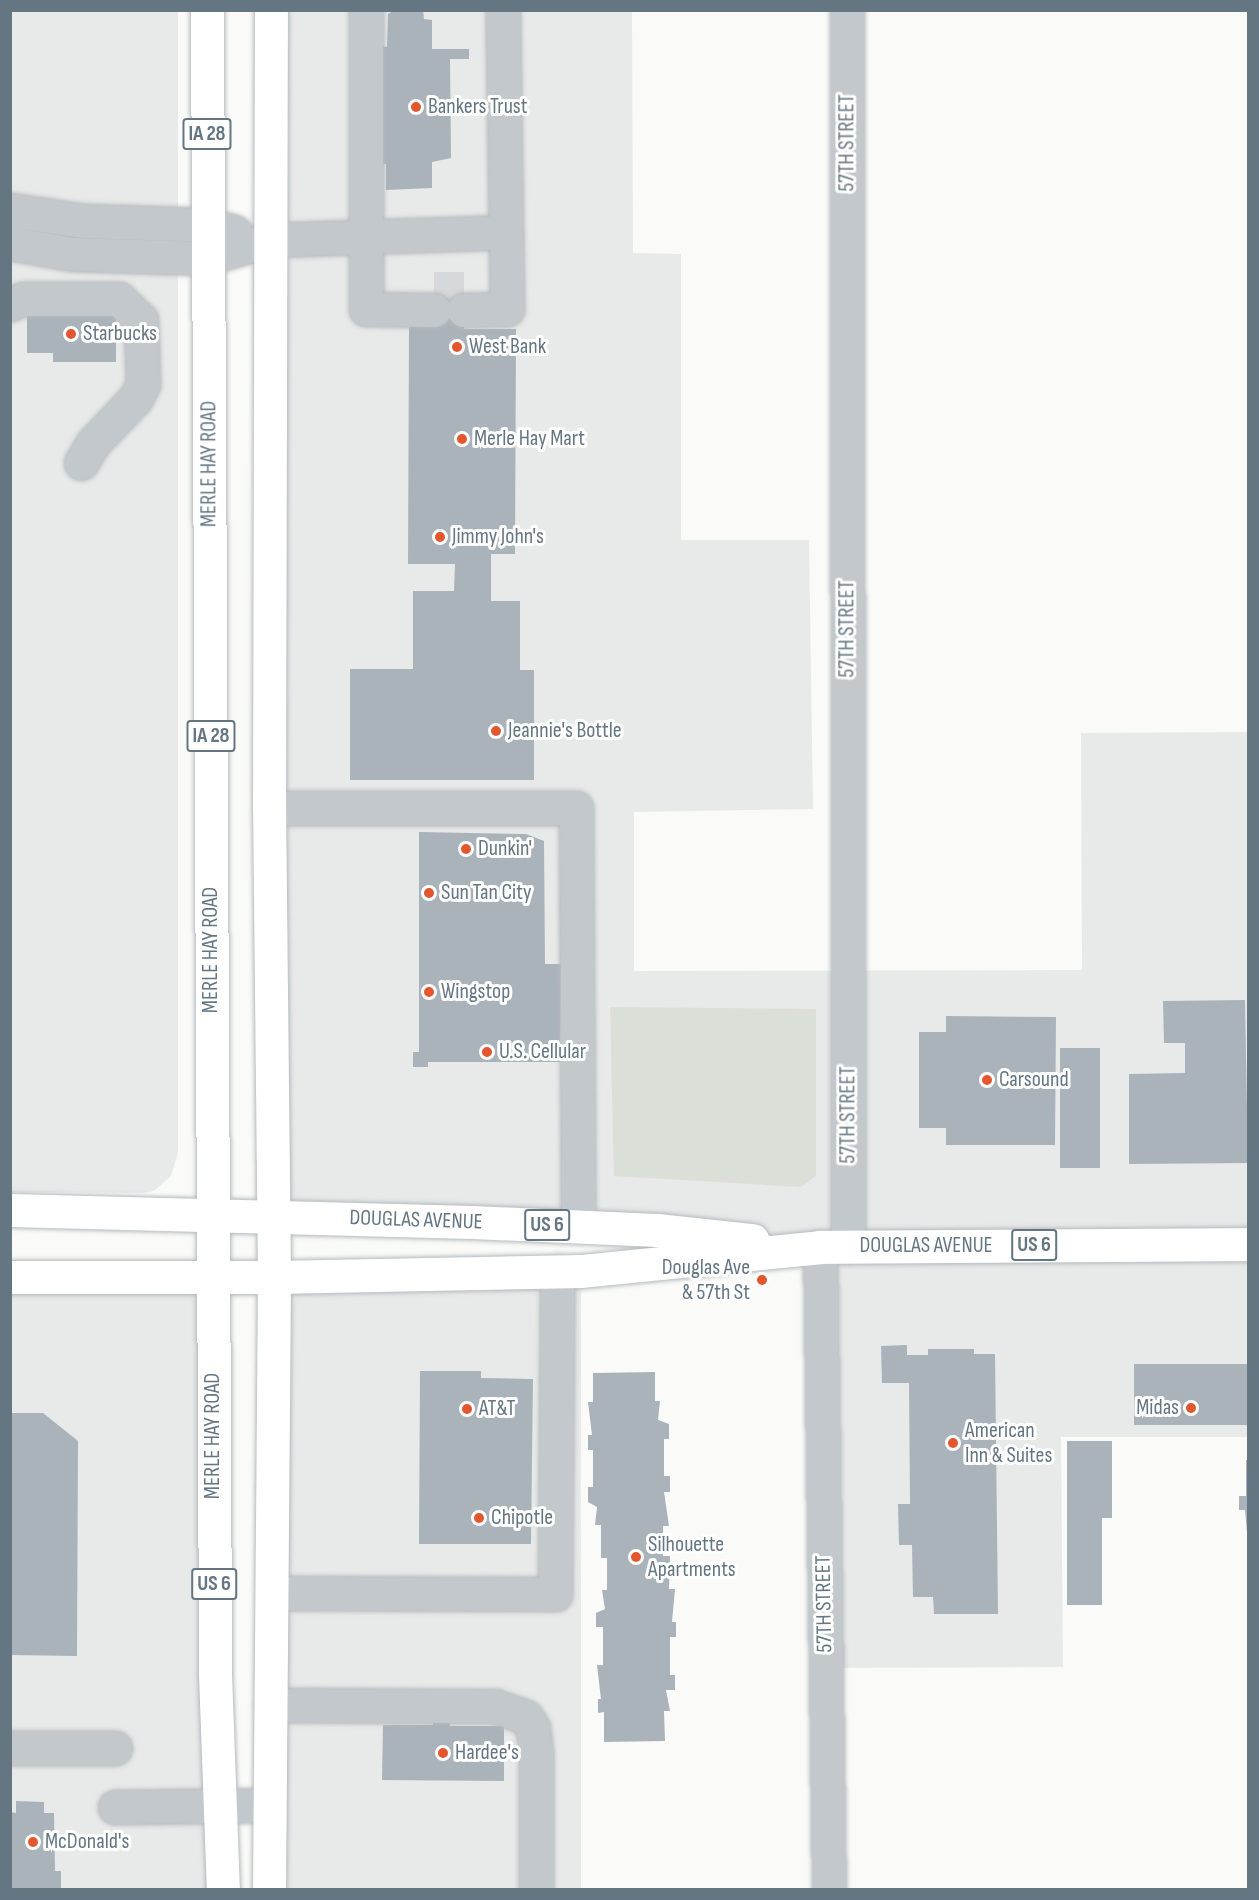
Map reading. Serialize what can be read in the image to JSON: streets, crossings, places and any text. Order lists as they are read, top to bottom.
{
  "streets": {
    "main road": [
      "IA 28",
      "MERLE HAY ROAD",
      "DOUGLAS AVENUE",
      "US 6"
    ],
    "street": ["57TH STREET"]
  },
  "crossings": [
    ["IA 28", "DOUGLAS AVENUE"],
    ["57TH STREET", "DOUGLAS AVENUE"],
    ["MERLE HAY ROAD", "DOUGLAS AVENUE"]
  ],
  "places": [
    "Bankers Trust",
    "Starbucks",
    "West Bank",
    "Merle Hay Mart",
    "Jimmy John's",
    "Jeannie's Bottle",
    "Dunkin'",
    "Sun Tan City",
    "Wingstop",
    "U.S. Cellular",
    "Carsound",
    "Douglas Ave & 57th St",
    "Midas",
    "AT&T",
    "American Inn & Suites",
    "Chipotle",
    "Silhouette Apartments",
    "Hardee's",
    "McDonald's"
  ]
}
